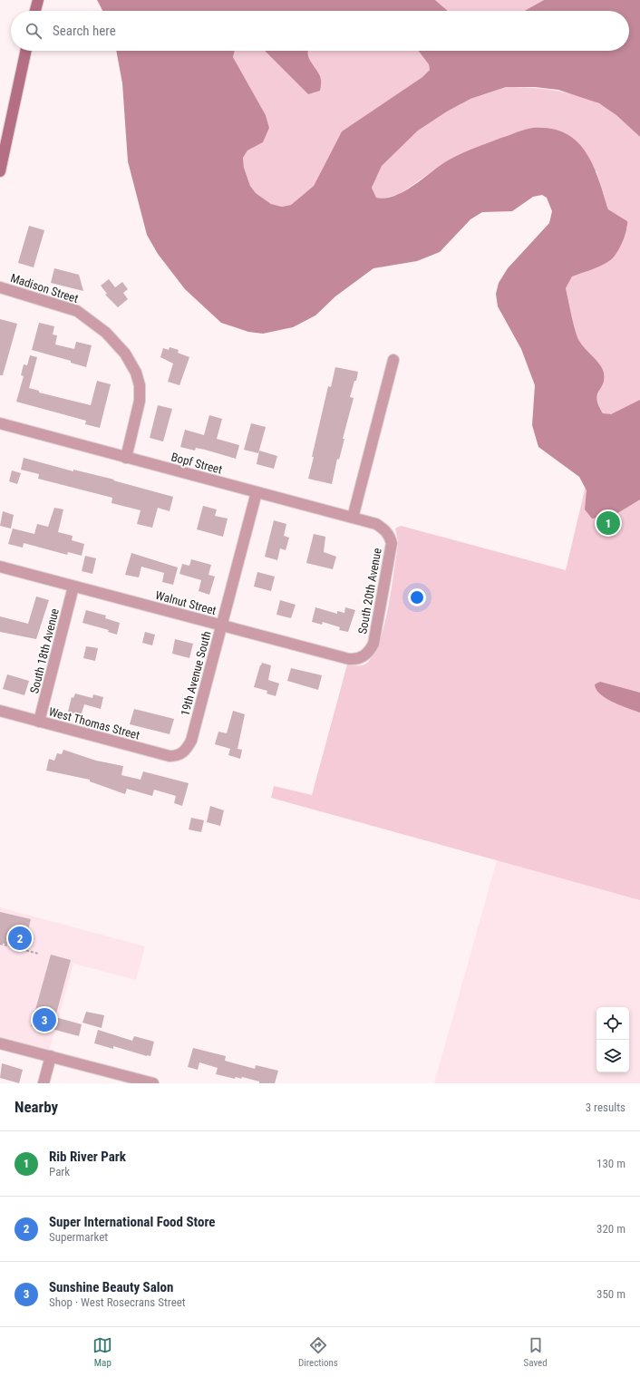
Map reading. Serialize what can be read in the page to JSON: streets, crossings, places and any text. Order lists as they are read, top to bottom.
{
  "streets": {
    "street": [
      "Madison Street",
      "Bopf Street",
      "South 20th Avenue",
      "Walnut Street",
      "South 18th Avenue",
      "19th Avenue South",
      "West Thomas Street"
    ]
  },
  "crossings": [
    ["Madison Street", "Bopf Street"],
    ["Bopf Street", "South 20th Avenue"],
    ["Bopf Street", "19th Avenue South"],
    ["South 20th Avenue", "Walnut Street"],
    ["Walnut Street", "South 18th Avenue"],
    ["Walnut Street", "19th Avenue South"],
    ["South 18th Avenue", "West Thomas Street"],
    ["19th Avenue South", "West Thomas Street"]
  ],
  "page": {
    "search": "Search here",
    "pins": ["1", "2", "3"],
    "heading": ["Nearby", "3 results"],
    "list": [
      {
        "mark": "1",
        "name": "Rib River Park",
        "note": "Park",
        "value": "130 m"
      },
      {
        "mark": "2",
        "name": "Super International Food Store",
        "note": "Supermarket",
        "value": "320 m"
      },
      {
        "mark": "3",
        "name": "Sunshine Beauty Salon",
        "note": "Shop · West Rosecrans Street",
        "value": "350 m"
      }
    ],
    "nav": ["Map", "Directions", "Saved"]
  }
}
